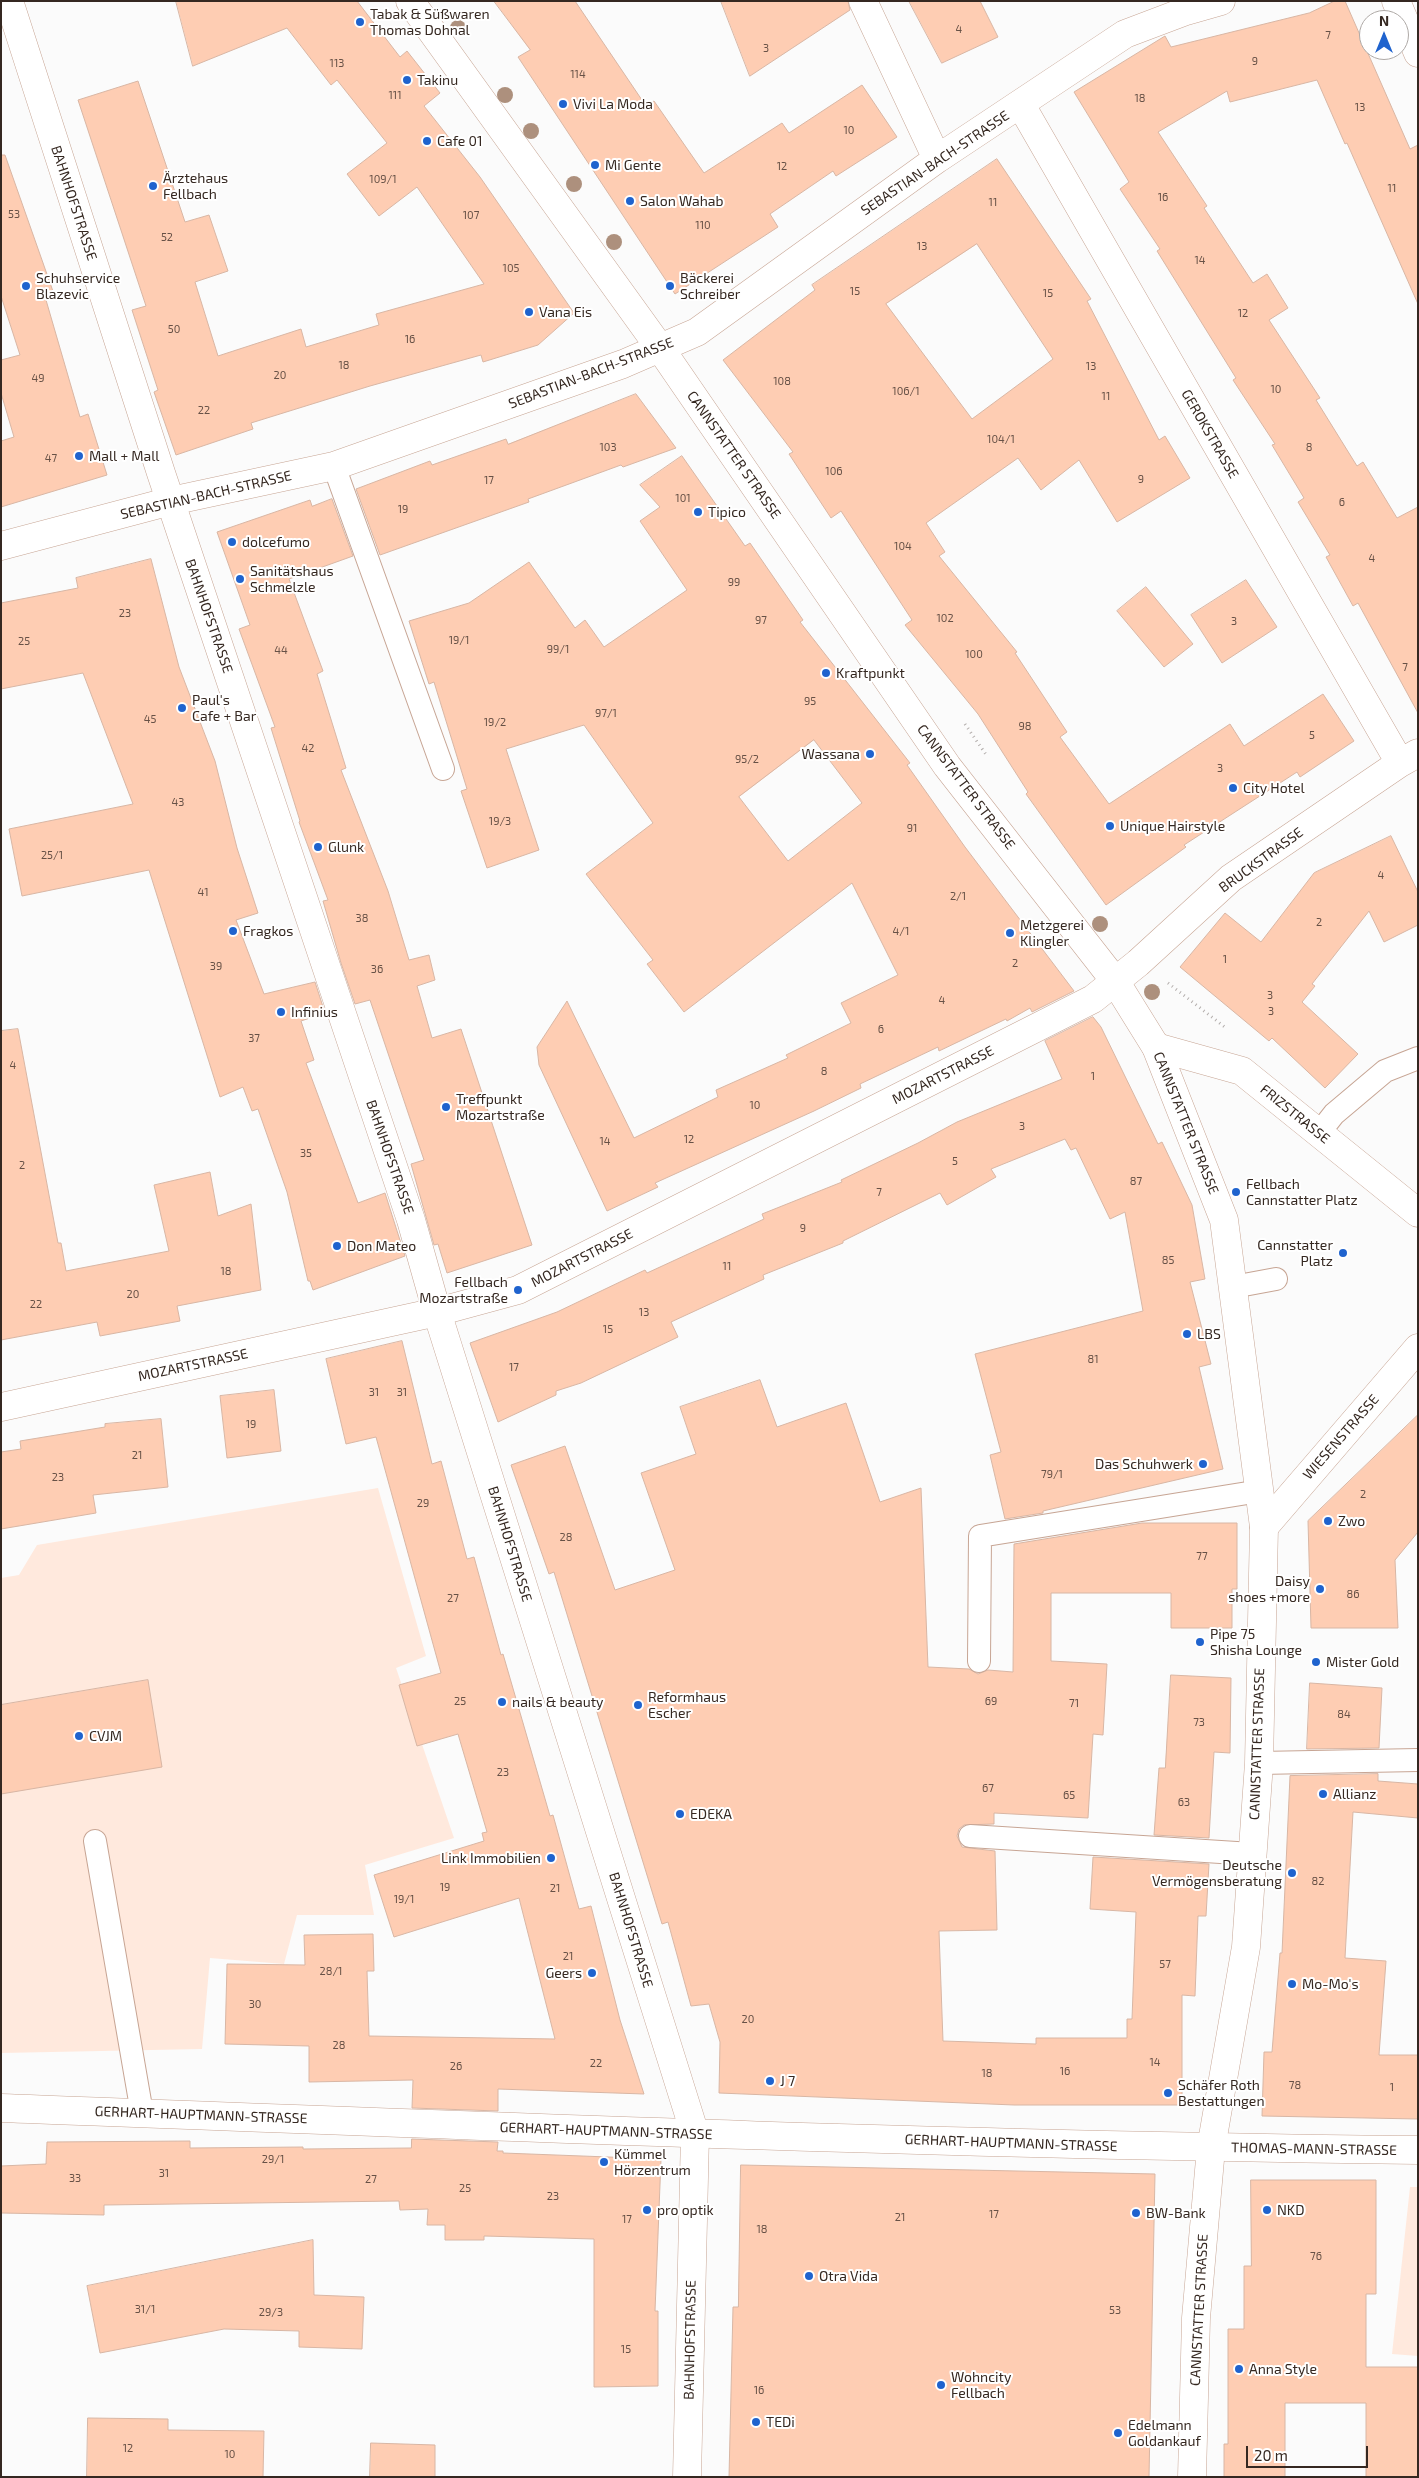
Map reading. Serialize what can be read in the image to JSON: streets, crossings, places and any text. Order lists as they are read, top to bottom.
{
  "streets": {
    "street": [
      "SEBASTIAN-BACH-STRASSE",
      "BAHNHOFSTRASSE",
      "GEROKSTRASSE",
      "CANNSTATTER STRASSE",
      "BRUCKSTRASSE",
      "MOZARTSTRASSE",
      "FRIZSTRASSE",
      "WIESENSTRASSE",
      "GERHART-HAUPTMANN-STRASSE",
      "THOMAS-MANN-STRASSE"
    ]
  },
  "crossings": [
    ["SEBASTIAN-BACH-STRASSE", "BAHNHOFSTRASSE"],
    ["SEBASTIAN-BACH-STRASSE", "GEROKSTRASSE"],
    ["SEBASTIAN-BACH-STRASSE", "CANNSTATTER STRASSE"],
    ["BAHNHOFSTRASSE", "MOZARTSTRASSE"],
    ["BAHNHOFSTRASSE", "GERHART-HAUPTMANN-STRASSE"],
    ["GEROKSTRASSE", "BRUCKSTRASSE"],
    ["CANNSTATTER STRASSE", "BRUCKSTRASSE"],
    ["CANNSTATTER STRASSE", "MOZARTSTRASSE"],
    ["CANNSTATTER STRASSE", "FRIZSTRASSE"],
    ["CANNSTATTER STRASSE", "WIESENSTRASSE"],
    ["CANNSTATTER STRASSE", "GERHART-HAUPTMANN-STRASSE"],
    ["CANNSTATTER STRASSE", "THOMAS-MANN-STRASSE"],
    ["BRUCKSTRASSE", "MOZARTSTRASSE"],
    ["GERHART-HAUPTMANN-STRASSE", "THOMAS-MANN-STRASSE"]
  ],
  "places": [
    "Tabak & Süßwaren Thomas Dohnal",
    "Takinu",
    "Vivi La Moda",
    "Cafe 01",
    "Mi Gente",
    "Ärztehaus Fellbach",
    "Salon Wahab",
    "Schuhservice Blazevic",
    "Bäckerei Schreiber",
    "Vana Eis",
    "Mall + Mall",
    "Tipico",
    "dolcefumo",
    "Sanitätshaus Schmelzle",
    "Kraftpunkt",
    "Paul's Cafe + Bar",
    "Wassana",
    "City Hotel",
    "Unique Hairstyle",
    "Glunk",
    "Fragkos",
    "Metzgerei Klingler",
    "Infinius",
    "Treffpunkt Mozartstraße",
    "Fellbach Cannstatter Platz",
    "Don Mateo",
    "Cannstatter Platz",
    "Fellbach Mozartstraße",
    "LBS",
    "Das Schuhwerk",
    "Zwo",
    "Daisy shoes +more",
    "Pipe 75 Shisha Lounge",
    "Mister Gold",
    "nails & beauty",
    "Reformhaus Escher",
    "CVJM",
    "Allianz",
    "EDEKA",
    "Link Immobilien",
    "Deutsche Vermögensberatung",
    "Geers",
    "Mo-Mo's",
    "J 7",
    "Schäfer Roth Bestattungen",
    "Kümmel Hörzentrum",
    "pro optik",
    "NKD",
    "BW-Bank",
    "Otra Vida",
    "Anna Style",
    "Wohncity Fellbach",
    "TEDi",
    "Edelmann Goldankauf"
  ],
  "house_numbers": [
    "4",
    "7",
    "3",
    "9",
    "113",
    "114",
    "111",
    "18",
    "13",
    "10",
    "12",
    "109/1",
    "11",
    "16",
    "11",
    "53",
    "107",
    "110",
    "52",
    "13",
    "14",
    "105",
    "15",
    "15",
    "12",
    "50",
    "16",
    "18",
    "13",
    "20",
    "49",
    "108",
    "10",
    "106/1",
    "11",
    "22",
    "104/1",
    "103",
    "8",
    "47",
    "106",
    "9",
    "17",
    "101",
    "6",
    "19",
    "104",
    "4",
    "99",
    "23",
    "102",
    "97",
    "3",
    "19/1",
    "25",
    "99/1",
    "44",
    "100",
    "7",
    "95",
    "97/1",
    "45",
    "19/2",
    "98",
    "5",
    "42",
    "95/2",
    "3",
    "43",
    "19/3",
    "91",
    "25/1",
    "4",
    "41",
    "2/1",
    "38",
    "2",
    "4/1",
    "1",
    "2",
    "39",
    "36",
    "3",
    "4",
    "3",
    "6",
    "37",
    "4",
    "8",
    "1",
    "10",
    "3",
    "12",
    "14",
    "35",
    "5",
    "2",
    "87",
    "7",
    "9",
    "85",
    "11",
    "18",
    "20",
    "22",
    "13",
    "15",
    "81",
    "17",
    "31",
    "31",
    "19",
    "21",
    "79/1",
    "23",
    "2",
    "29",
    "28",
    "77",
    "86",
    "27",
    "25",
    "69",
    "71",
    "84",
    "73",
    "23",
    "67",
    "65",
    "63",
    "82",
    "19",
    "21",
    "19/1",
    "21",
    "57",
    "28/1",
    "30",
    "20",
    "28",
    "14",
    "22",
    "26",
    "16",
    "18",
    "78",
    "1",
    "29/1",
    "31",
    "33",
    "27",
    "25",
    "23",
    "17",
    "21",
    "17",
    "18",
    "76",
    "31/1",
    "53",
    "29/3",
    "15",
    "16",
    "12",
    "10"
  ],
  "scale_bar": "20 m",
  "north": "top"
}
